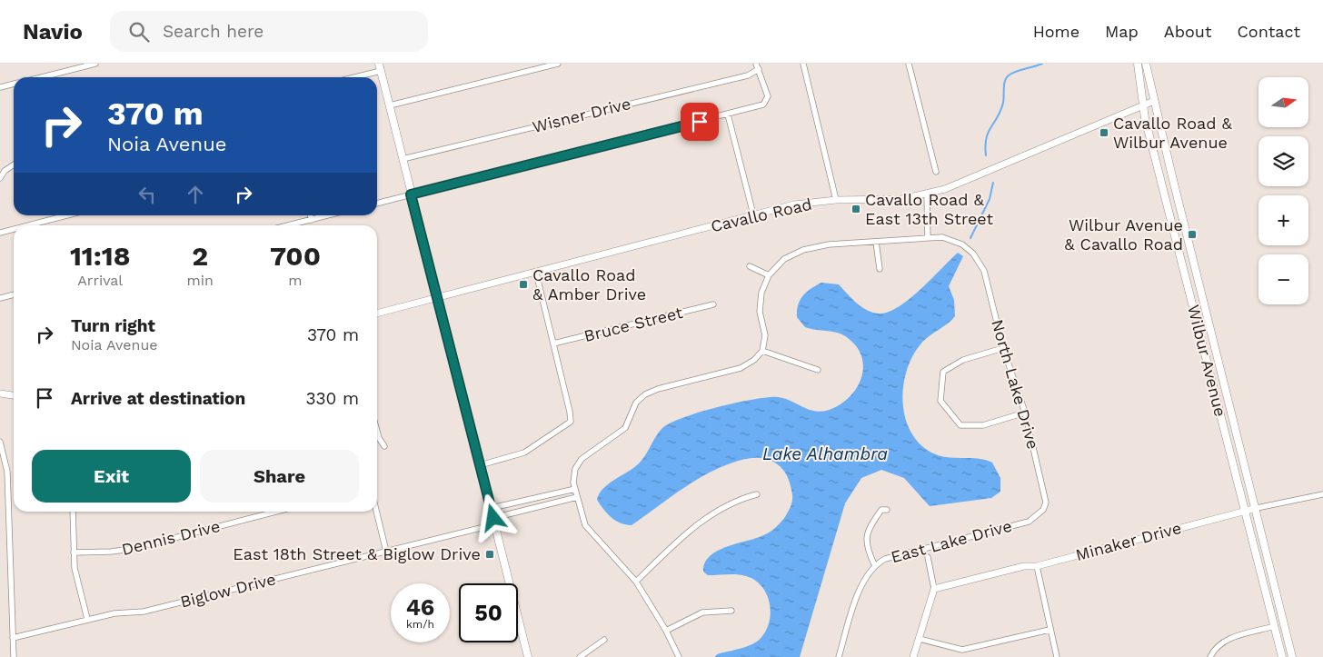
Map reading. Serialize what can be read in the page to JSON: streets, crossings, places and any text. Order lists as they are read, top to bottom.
{
  "streets": {
    "main road": ["Wilbur Avenue"],
    "street": [
      "Wisner Drive",
      "Cavallo Road",
      "Bruce Street",
      "North Lake Drive",
      "Dennis Drive",
      "East Lake Drive",
      "Minaker Drive",
      "Biglow Drive"
    ]
  },
  "crossings": [
    ["Cavallo Road", "Wilbur Avenue"],
    ["Wilbur Avenue", "Minaker Drive"],
    ["North Lake Drive", "East Lake Drive"]
  ],
  "water": ["Lake Alhambra"],
  "places": {
    "transit": [
      "Cavallo Road & Wilbur Avenue",
      "Cavallo Road & East 13th Street",
      "Wilbur Avenue & Cavallo Road",
      "Cavallo Road & Amber Drive",
      "East 18th Street & Biglow Drive"
    ]
  },
  "north": "right",
  "page": {
    "header": "Navio",
    "search": "Search here",
    "nav": [
      "Home",
      "Map",
      "About",
      "Contact"
    ],
    "map_buttons": ["+", "−"],
    "turn": ["370 m", "Noia Avenue"],
    "eta": [
      "11:18",
      "Arrival",
      "2",
      "min",
      "700",
      "m"
    ],
    "list": [
      {
        "name": "Turn right",
        "note": "Noia Avenue",
        "value": "370 m"
      },
      {
        "name": "Arrive at destination",
        "value": "330 m"
      }
    ],
    "buttons": ["Exit", "Share"],
    "speed": "46 km/h",
    "limit": "50"
  }
}
